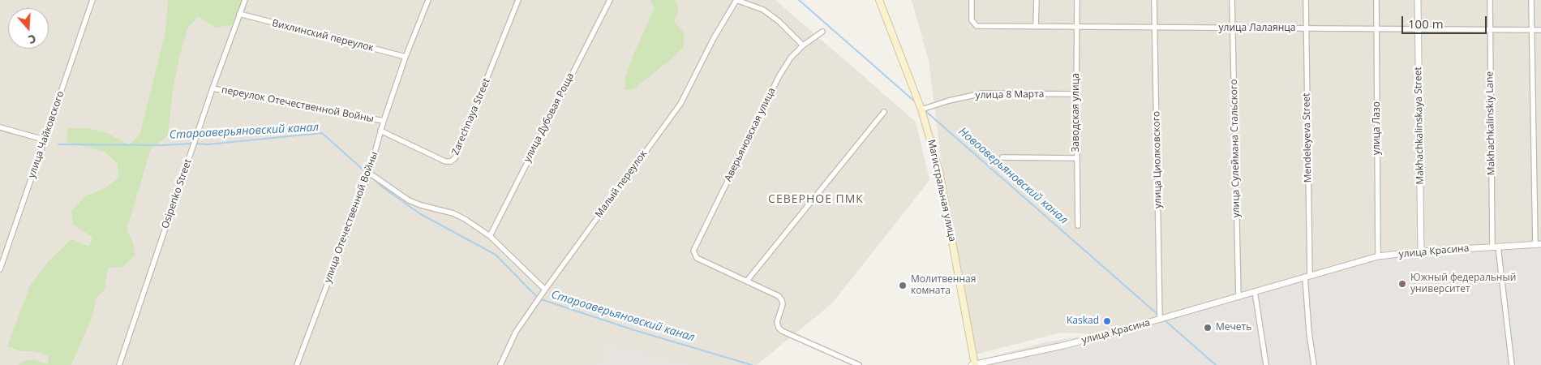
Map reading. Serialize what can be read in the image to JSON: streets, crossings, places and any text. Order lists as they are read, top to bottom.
{
  "streets": {
    "main road": ["Магистральная улица"],
    "street": [
      "улица Лалаянца",
      "Вихлинский переулок",
      "улица 8 Марта",
      "переулок Отечественной Войны",
      "Заводская улица",
      "Zarechnaya Street",
      "улица Дубовая Роща",
      "Makhachkalinskiy Lane",
      "Makhachkalinskaya Street",
      "улица Лазо",
      "улица Чайковского",
      "Аверьяновская улица",
      "Mendeleyeva Street",
      "улица Сулеймана Стальского",
      "улица Циолковского",
      "Малый переулок",
      "Osipenko Street",
      "улица Отечественной Войны",
      "улица Красина"
    ]
  },
  "crossings": [
    ["улица Лалаянца", "Заводская улица"],
    ["улица Лалаянца", "Makhachkalinskiy Lane"],
    ["улица Лалаянца", "Makhachkalinskaya Street"],
    ["улица Лалаянца", "улица Лазо"],
    ["улица Лалаянца", "Mendeleyeva Street"],
    ["улица Лалаянца", "улица Сулеймана Стальского"],
    ["улица Лалаянца", "улица Циолковского"],
    ["Вихлинский переулок", "Osipenko Street"],
    ["Вихлинский переулок", "улица Отечественной Войны"],
    ["улица 8 Марта", "Заводская улица"],
    ["улица 8 Марта", "Магистральная улица"],
    ["переулок Отечественной Войны", "Osipenko Street"],
    ["переулок Отечественной Войны", "улица Отечественной Войны"],
    ["Zarechnaya Street", "улица Отечественной Войны"],
    ["Makhachkalinskiy Lane", "улица Красина"],
    ["Makhachkalinskaya Street", "улица Красина"],
    ["улица Лазо", "улица Красина"],
    ["Mendeleyeva Street", "улица Красина"],
    ["улица Сулеймана Стальского", "улица Красина"],
    ["улица Циолковского", "улица Красина"],
    ["Магистральная улица", "улица Красина"]
  ],
  "districts": ["СЕВЕРНОЕ ПМК"],
  "water": ["Староаверьяновский канал", "Новоаверьяновский канал"],
  "places": [
    "Южный федеральный университет",
    "Молитвенная комната",
    "Kaskad",
    "Мечеть"
  ],
  "scale_bar": "100 m",
  "north": "bottom"
}
